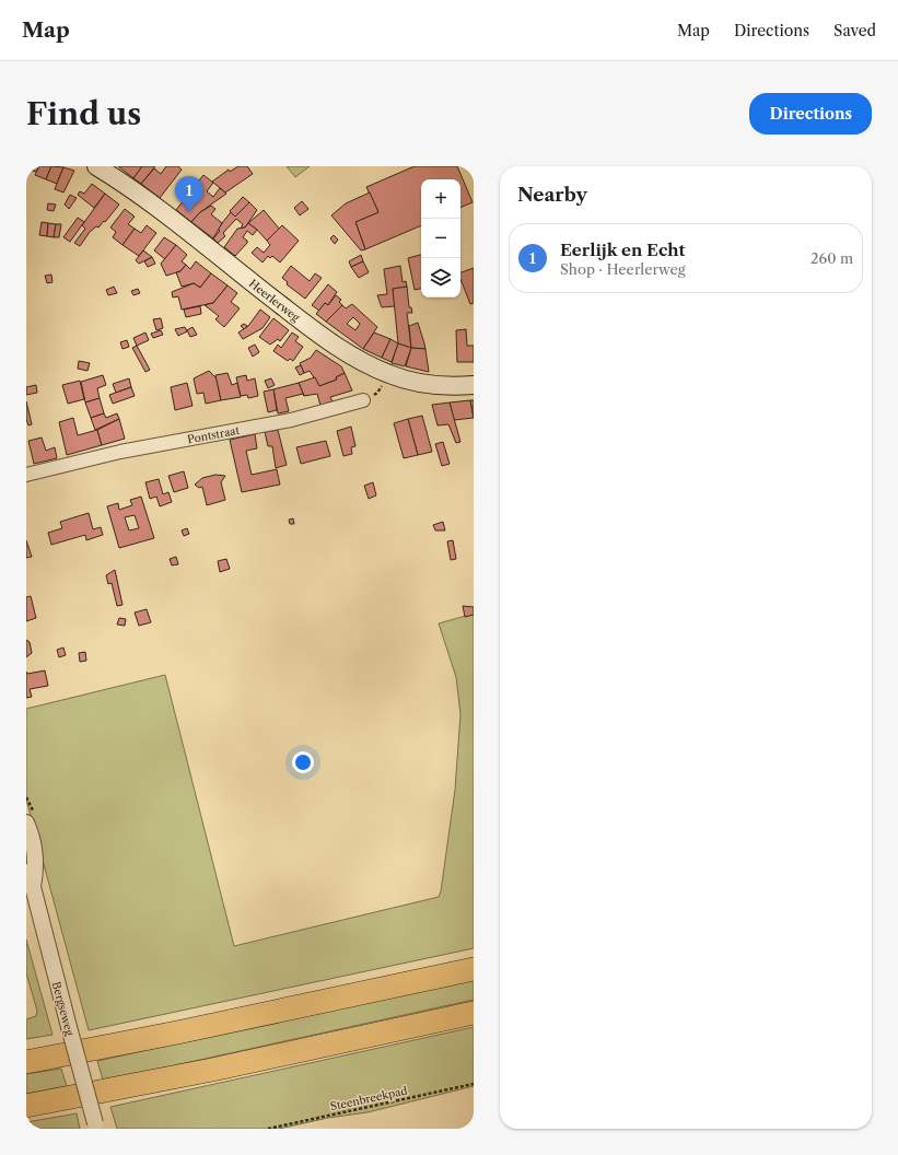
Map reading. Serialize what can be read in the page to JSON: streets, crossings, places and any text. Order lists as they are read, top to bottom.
{
  "streets": {
    "main road": ["Heerlerweg"],
    "street": ["Pontstraat", "Bergseweg"],
    "path": ["Steenbreekpad"]
  },
  "page": {
    "header": "Map",
    "nav": ["Map", "Directions", "Saved"],
    "buttons": "Directions",
    "title": "Find us",
    "heading": "Nearby",
    "pins": "1",
    "map_buttons": ["+", "−"],
    "list": [
      {
        "mark": "1",
        "name": "Eerlijk en Echt",
        "note": "Shop · Heerlerweg",
        "value": "260 m"
      }
    ]
  }
}
